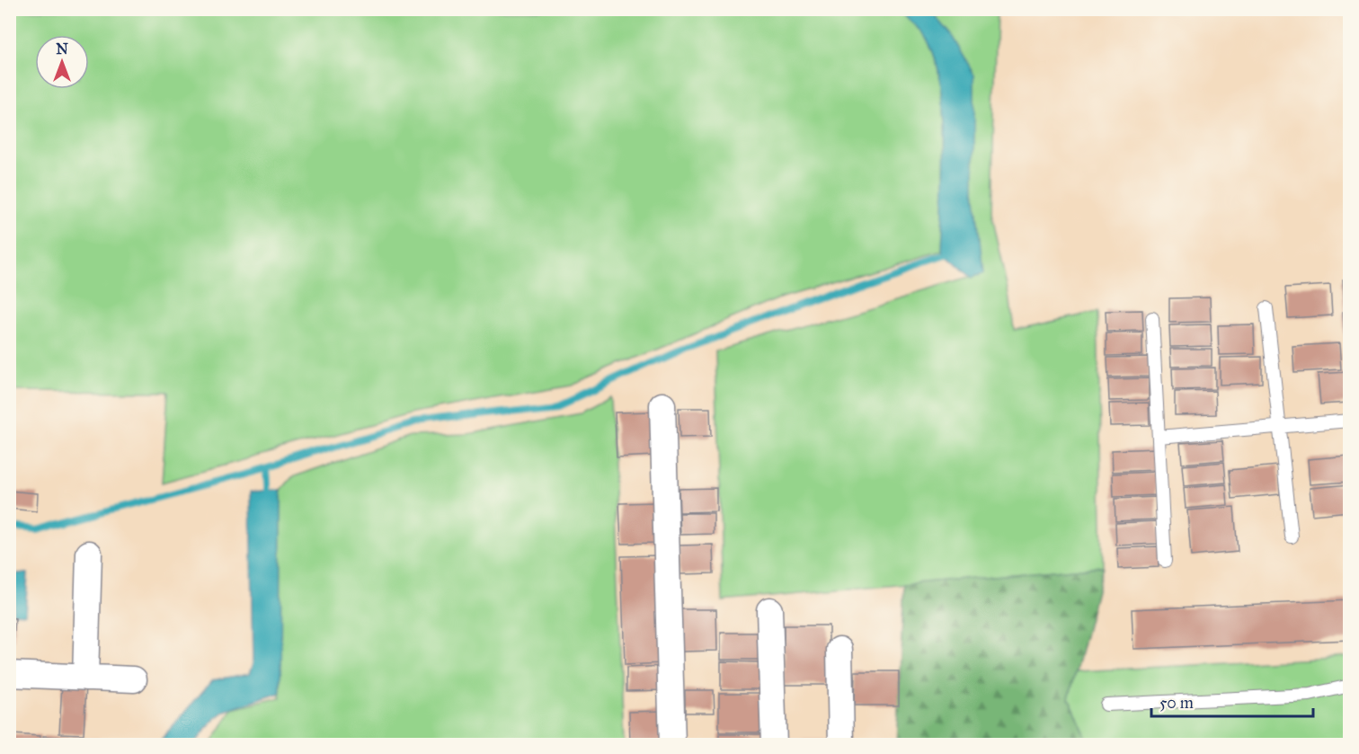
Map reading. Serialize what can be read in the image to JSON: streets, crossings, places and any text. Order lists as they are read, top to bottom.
{
  "scale_bar": "50 m",
  "north": "top"
}
